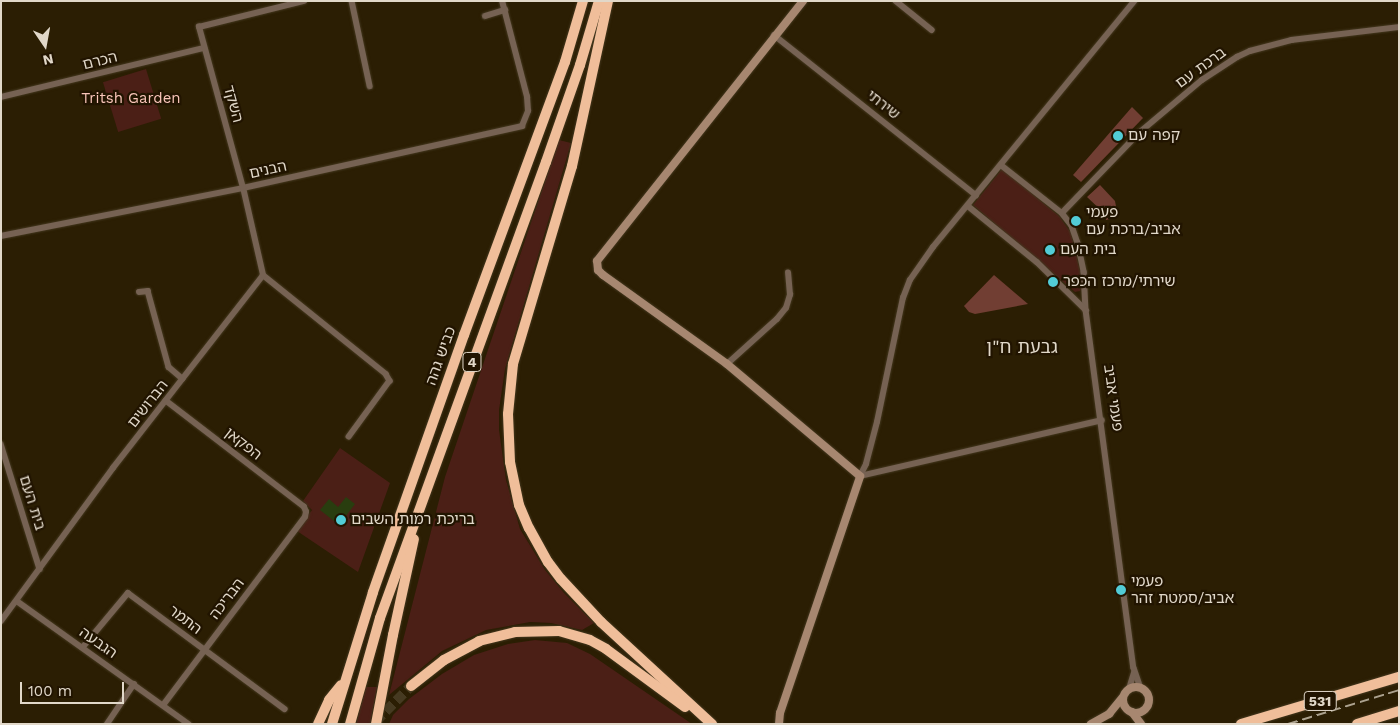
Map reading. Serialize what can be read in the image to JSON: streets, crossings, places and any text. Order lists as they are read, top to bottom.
{
  "streets": {
    "highway": ["כביש גהה", "4", "531"],
    "street": [
      "הכרם",
      "ברכת עם",
      "השקד",
      "שירתי",
      "הבנים",
      "פעמי אביב",
      "הברושים",
      "הפקאן",
      "בית העם",
      "הבריכה",
      "התמר",
      "הגבעה"
    ]
  },
  "crossings": [
    ["הכרם", "השקד"],
    ["ברכת עם", "פעמי אביב"],
    ["השקד", "הבנים"],
    ["הברושים", "הפקאן"],
    ["הברושים", "בית העם"],
    ["הברושים", "הגבעה"],
    ["הפקאן", "הבריכה"],
    ["הבריכה", "התמר"],
    ["הבריכה", "הגבעה"],
    ["התמר", "הגבעה"]
  ],
  "districts": ["גבעת ח\"ן"],
  "parks": ["Tritsh Garden"],
  "places": [
    "קפה עם",
    "פעמי אביב/ברכת עם",
    "בית העם",
    "שירתי/מרכז הכפר",
    "בריכת רמות השבים",
    "פעמי אביב/סמטת זהר"
  ],
  "scale_bar": "100 m",
  "north": "bottom"
}
